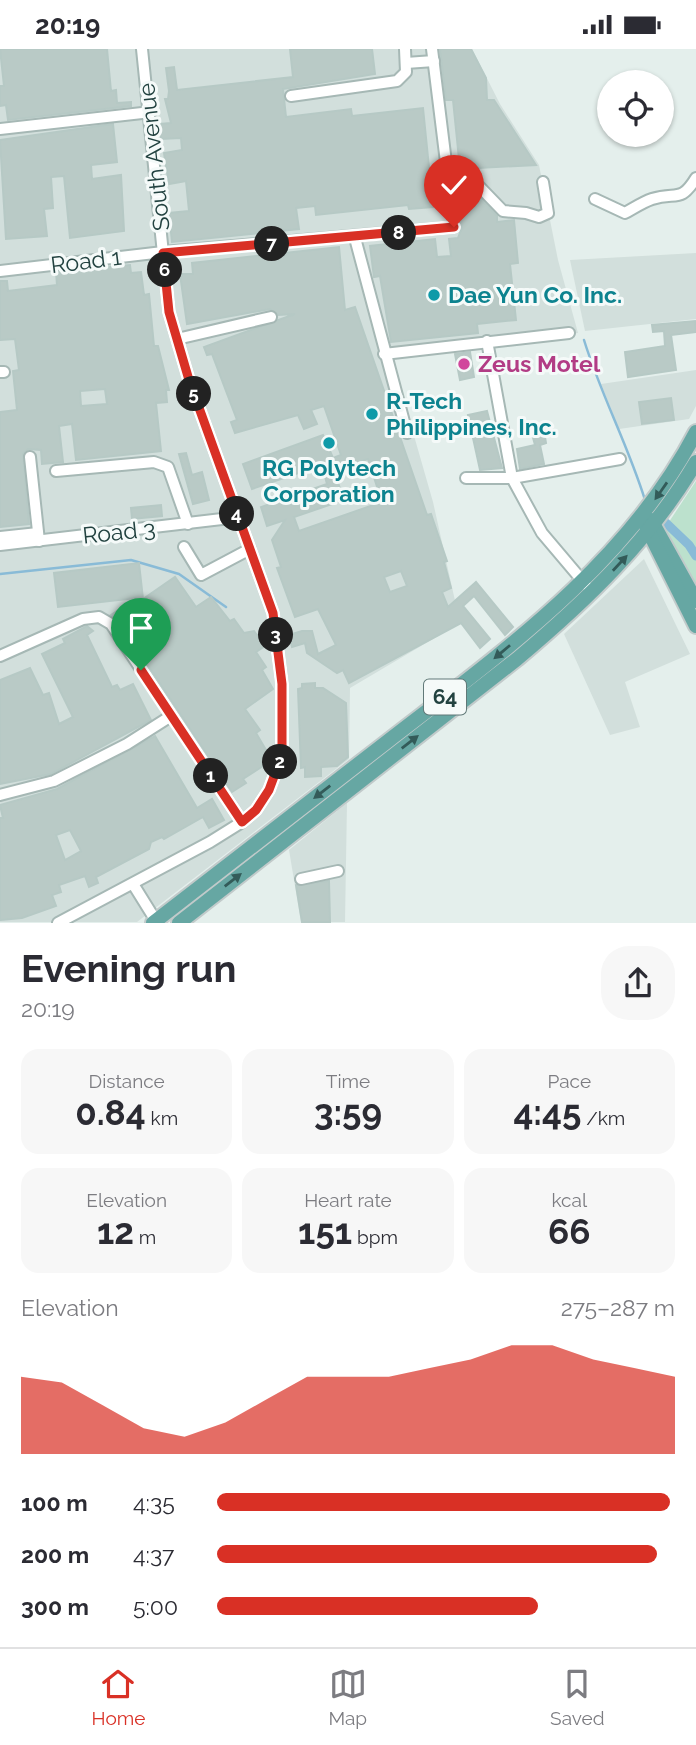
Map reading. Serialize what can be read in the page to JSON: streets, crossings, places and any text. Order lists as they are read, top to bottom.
{
  "streets": {
    "main road": ["64"],
    "street": ["South Avenue", "Road 1", "Road 3"]
  },
  "crossings": [
    ["South Avenue", "Road 1"],
    ["South Avenue", "Road 3"]
  ],
  "places": [
    "Dae Yun Co. Inc.",
    "Zeus Motel",
    "R-Tech Philippines, Inc.",
    "RG Polytech Corporation"
  ],
  "page": {
    "status": "20:19",
    "pins": [
      "8",
      "7",
      "6",
      "5",
      "4",
      "3",
      "2",
      "1"
    ],
    "heading": ["Evening run", "20:19"],
    "stats": [
      ["Distance", "0.84 km"],
      ["Time", "3:59"],
      ["Pace", "4:45 /km"],
      ["Elevation", "12 m"],
      ["Heart rate", "151 bpm"],
      ["kcal", "66"]
    ],
    "chart": ["Elevation", "275–287 m"],
    "list": [
      {
        "name": "100 m",
        "note": "4:35"
      },
      {
        "name": "200 m",
        "note": "4:37"
      },
      {
        "name": "300 m",
        "note": "5:00"
      }
    ],
    "tabs": ["Home", "Map", "Saved"]
  }
}
